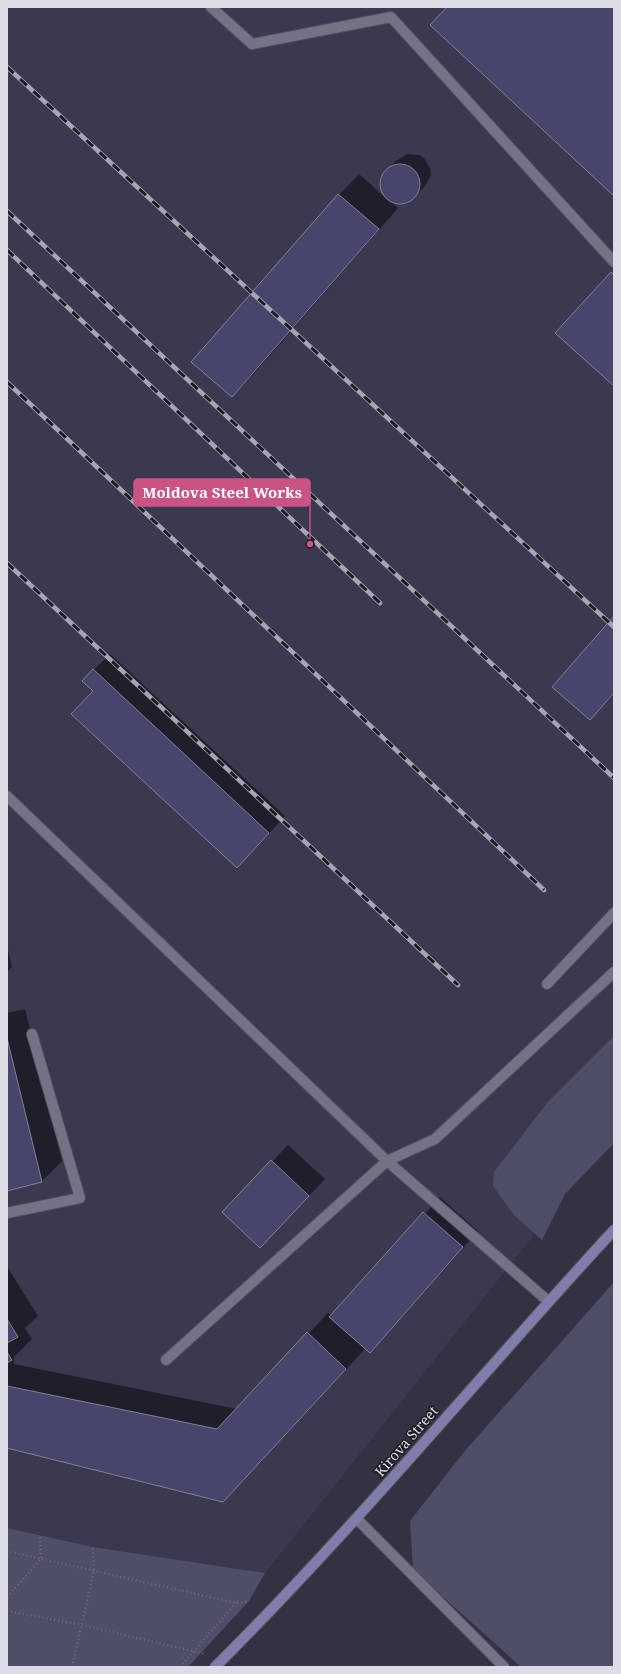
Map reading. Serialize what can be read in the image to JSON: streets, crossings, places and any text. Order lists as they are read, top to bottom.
{
  "streets": {
    "main road": ["Kirova Street"]
  },
  "places": ["Moldova Steel Works"]
}
